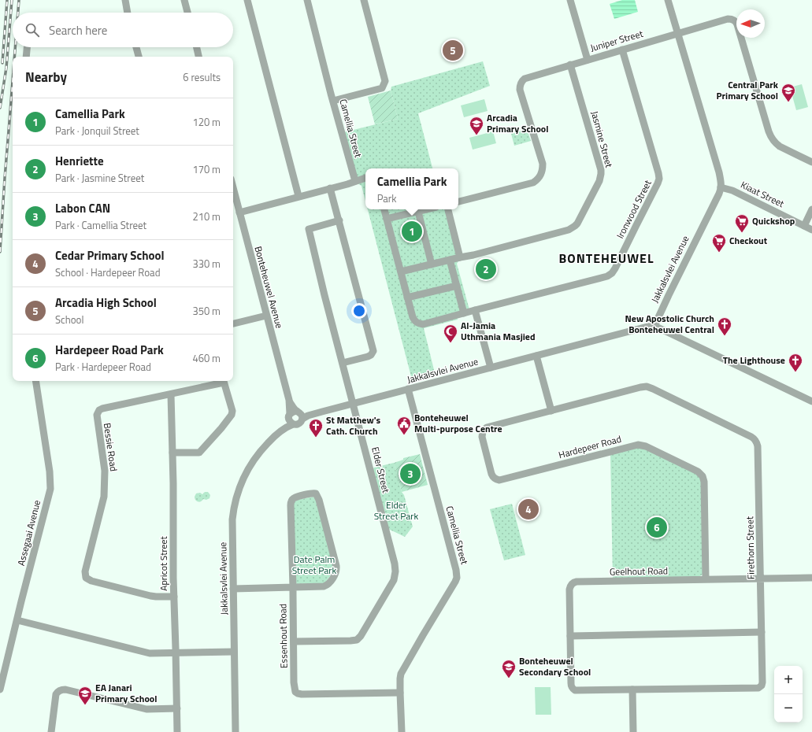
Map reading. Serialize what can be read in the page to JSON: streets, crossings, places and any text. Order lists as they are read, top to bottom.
{
  "streets": {
    "street": [
      "Juniper Street",
      "Camellia Street",
      "Jasmine Street",
      "Kiaat Street",
      "Ironwood Street",
      "Jakkalsvlei Avenue",
      "Bonteheuwel Avenue",
      "Bessie Road",
      "Hardepeer Road",
      "Elder Street",
      "Assegaai Avenue",
      "Firethorn Street",
      "Apricot Street",
      "Geelhout Road",
      "Essenhout Road"
    ]
  },
  "crossings": [
    ["Juniper Street", "Jasmine Street"],
    ["Juniper Street", "Ironwood Street"],
    ["Juniper Street", "Jakkalsvlei Avenue"],
    ["Camellia Street", "Jakkalsvlei Avenue"],
    ["Camellia Street", "Essenhout Road"],
    ["Kiaat Street", "Jakkalsvlei Avenue"],
    ["Jakkalsvlei Avenue", "Bonteheuwel Avenue"],
    ["Jakkalsvlei Avenue", "Elder Street"],
    ["Bessie Road", "Apricot Street"],
    ["Hardepeer Road", "Firethorn Street"],
    ["Hardepeer Road", "Geelhout Road"],
    ["Elder Street", "Essenhout Road"],
    ["Firethorn Street", "Geelhout Road"]
  ],
  "districts": ["BONTEHEUWEL"],
  "parks": ["Elder Street Park", "Date Palm Street Park"],
  "places": {
    "school or university": [
      "Central Park Primary School",
      "Arcadia Primary School",
      "Bonteheuwel Secondary School",
      "EA Janari Primary School"
    ],
    "supermarket": ["Quickshop", "Checkout"],
    "church": ["New Apostolic Church Bonteheuwel Central", "The Lighthouse", "St Matthew's Cath. Church"],
    "mosque": ["Al-Jamia Uthmania Masjied"],
    "public building": ["Bonteheuwel Multi-purpose Centre"]
  },
  "north": "left",
  "page": {
    "search": "Search here",
    "pins": [
      "5",
      "1",
      "2",
      "3",
      "4",
      "6"
    ],
    "heading": ["Nearby", "6 results"],
    "list": [
      {
        "mark": "1",
        "name": "Camellia Park",
        "note": "Park · Jonquil Street",
        "value": "120 m"
      },
      {
        "mark": "2",
        "name": "Henriette",
        "note": "Park · Jasmine Street",
        "value": "170 m"
      },
      {
        "mark": "3",
        "name": "Labon CAN",
        "note": "Park · Camellia Street",
        "value": "210 m"
      },
      {
        "mark": "4",
        "name": "Cedar Primary School",
        "note": "School · Hardepeer Road",
        "value": "330 m"
      },
      {
        "mark": "5",
        "name": "Arcadia High School",
        "note": "School",
        "value": "350 m"
      },
      {
        "mark": "6",
        "name": "Hardepeer Road Park",
        "note": "Park · Hardepeer Road",
        "value": "460 m"
      }
    ],
    "popup": ["Camellia Park", "Park"],
    "map_buttons": ["+", "−"]
  }
}
